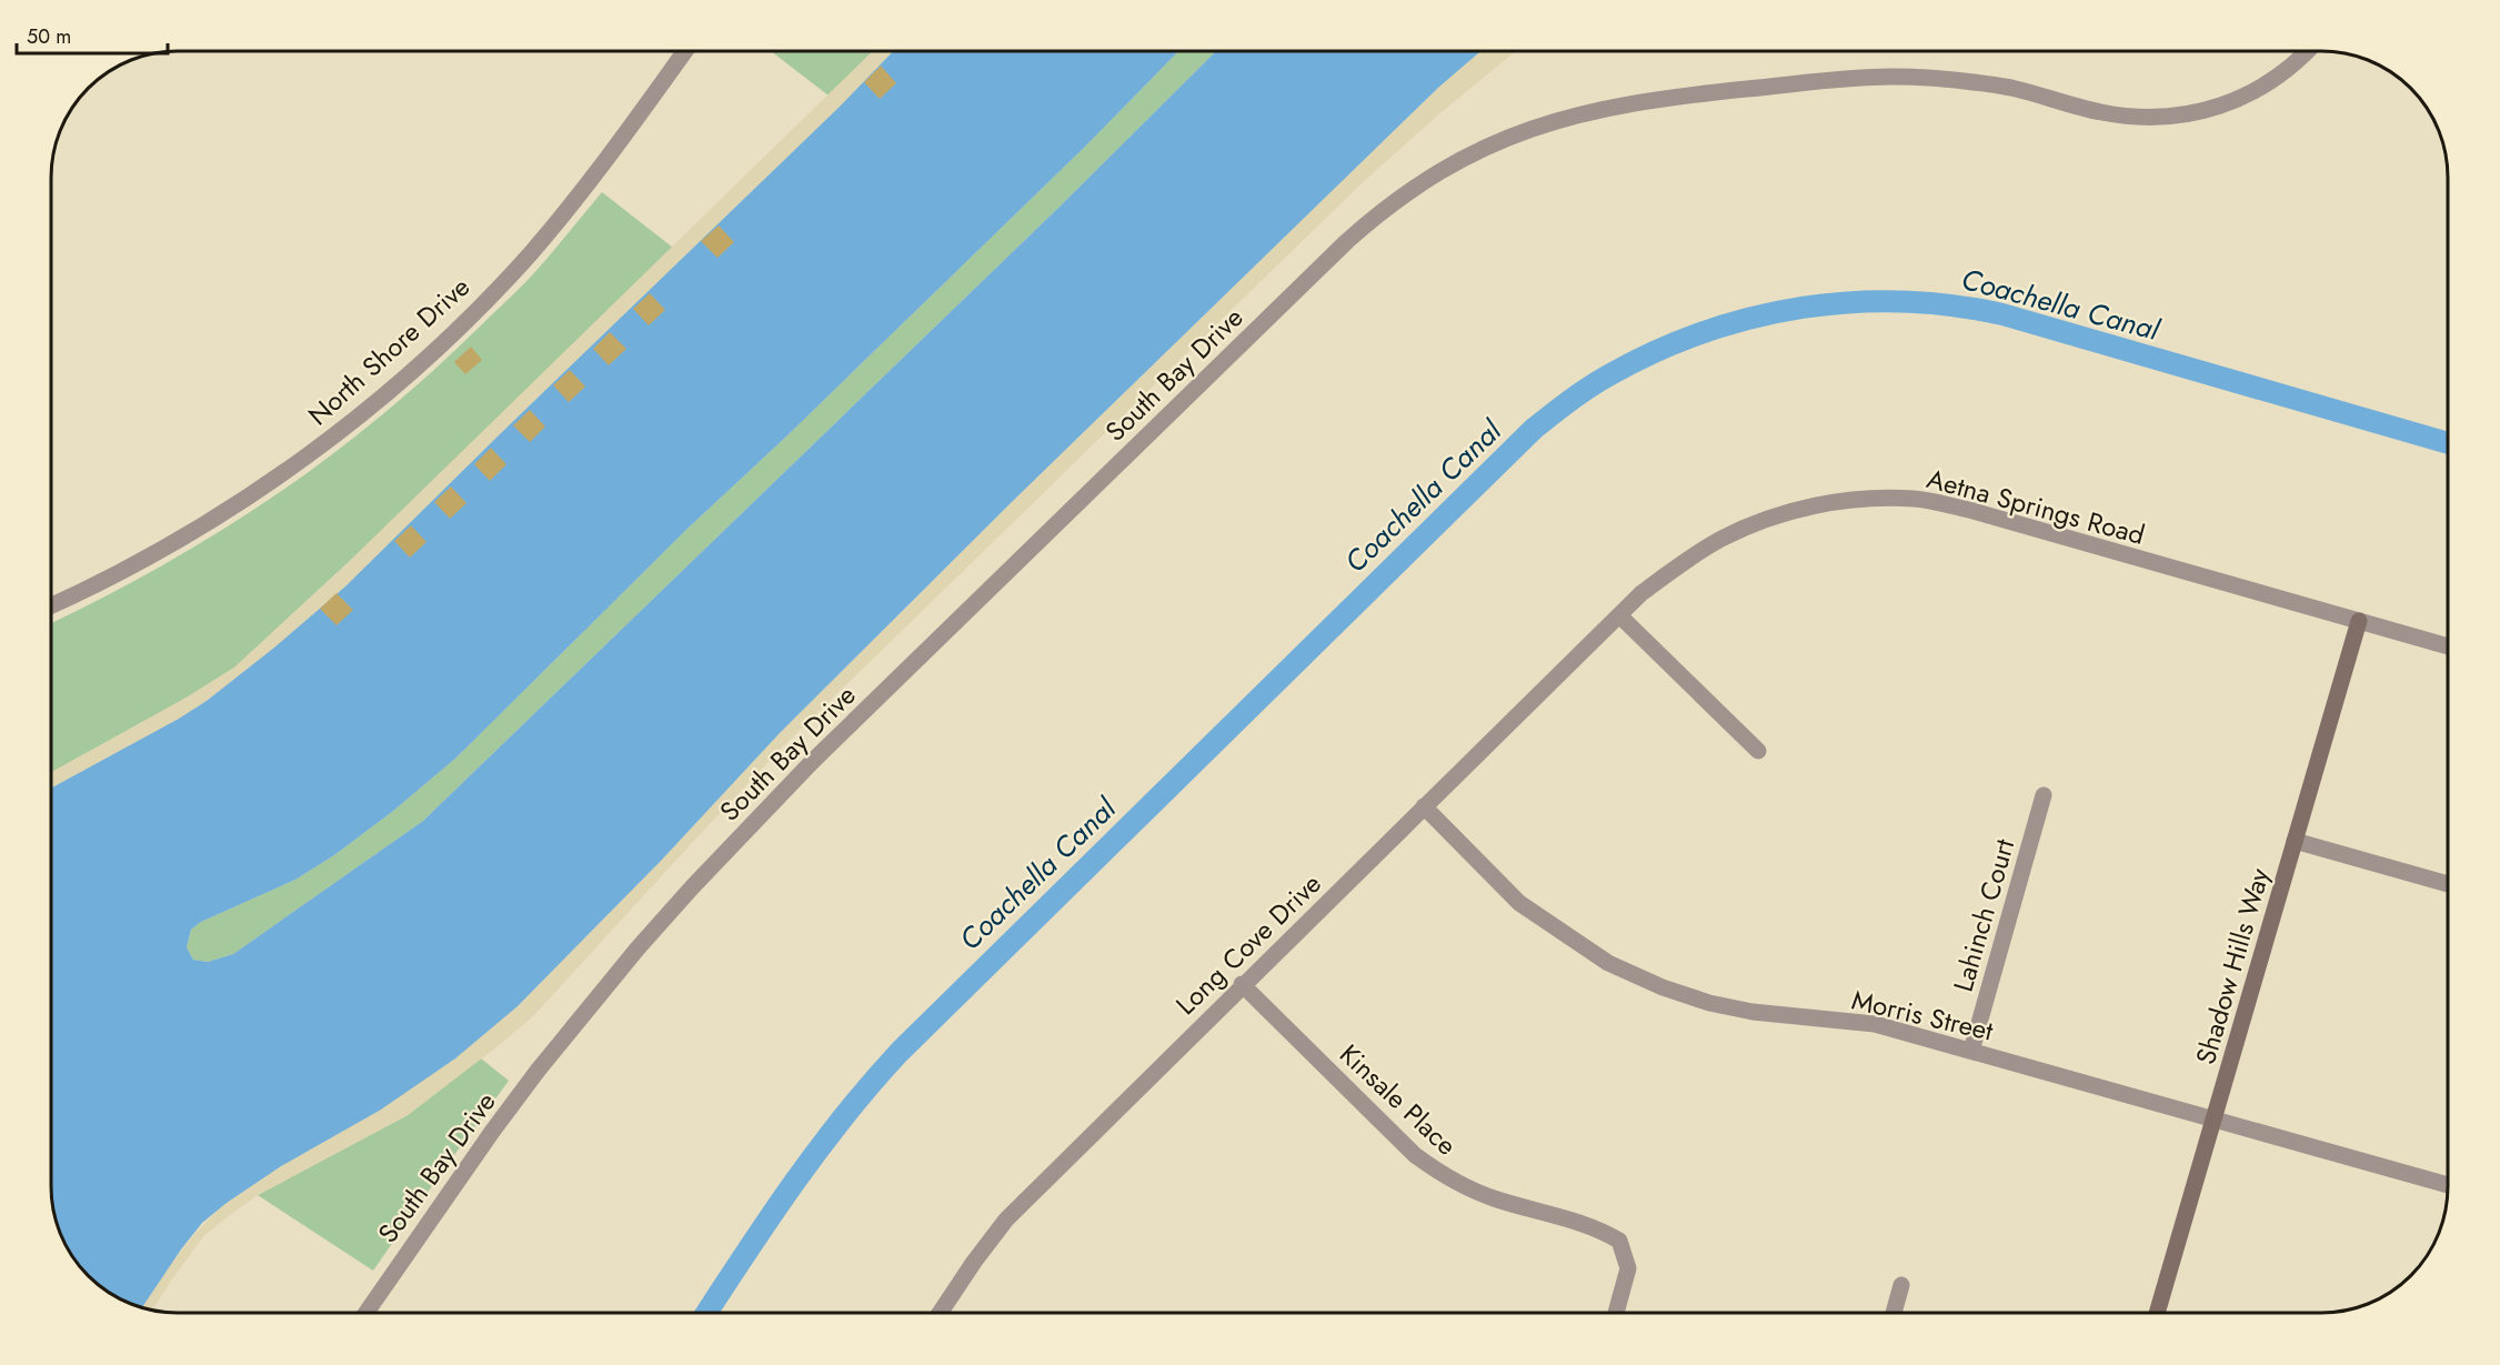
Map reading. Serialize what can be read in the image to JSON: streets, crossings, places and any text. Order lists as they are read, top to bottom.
{
  "streets": {
    "street": [
      "North Shore Drive",
      "South Bay Drive",
      "Aetna Springs Road",
      "Lahinch Court",
      "Long Cove Drive",
      "Shadow Hills Way",
      "Morris Street",
      "Kinsale Place"
    ]
  },
  "crossings": [
    ["Aetna Springs Road", "Long Cove Drive"],
    ["Aetna Springs Road", "Shadow Hills Way"],
    ["Lahinch Court", "Morris Street"],
    ["Long Cove Drive", "Morris Street"],
    ["Long Cove Drive", "Kinsale Place"],
    ["Shadow Hills Way", "Morris Street"]
  ],
  "water": ["Coachella Canal"],
  "scale_bar": "50 m"
}
